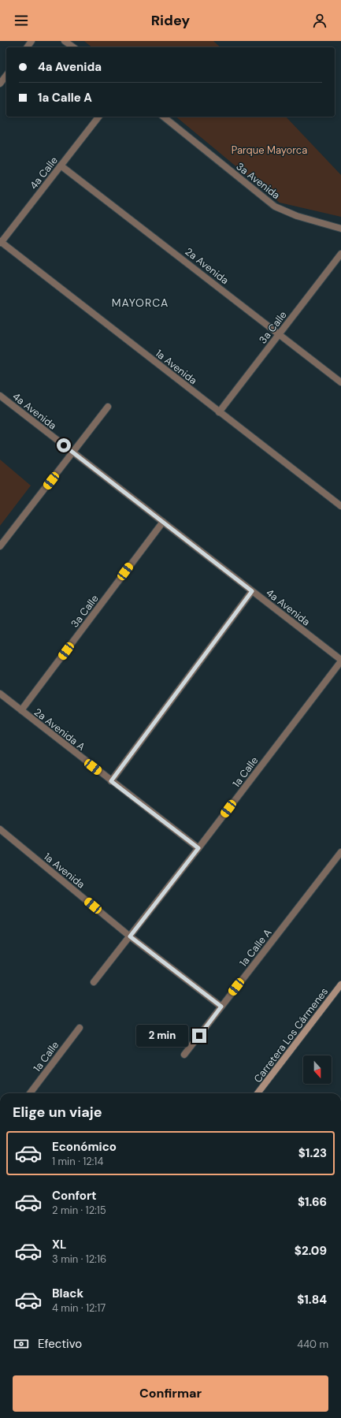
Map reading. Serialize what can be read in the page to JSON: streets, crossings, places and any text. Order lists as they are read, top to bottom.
{
  "streets": {
    "main road": ["Carretera Los Cármenes"],
    "street": [
      "4a Calle",
      "3a Avenida",
      "2a Avenida",
      "3a Calle",
      "1a Avenida",
      "4a Avenida",
      "2a Avenida A",
      "1a Calle",
      "1a Calle A"
    ]
  },
  "crossings": [
    ["4a Calle", "2a Avenida"],
    ["4a Calle", "1a Avenida"],
    ["2a Avenida", "3a Calle"],
    ["3a Calle", "1a Avenida"],
    ["3a Calle", "4a Avenida"],
    ["3a Calle", "2a Avenida A"],
    ["1a Avenida", "1a Calle"],
    ["1a Avenida", "1a Calle A"],
    ["4a Avenida", "1a Calle"],
    ["2a Avenida A", "1a Calle"]
  ],
  "districts": ["MAYORCA"],
  "parks": ["Parque Mayorca"],
  "north": "bottom",
  "page": {
    "header": "Ridey",
    "banner": ["4a Avenida", "1a Calle A"],
    "bubble": "2 min",
    "heading": "Elige un viaje",
    "list": [
      {
        "name": "Económico",
        "note": "1 min · 12:14",
        "value": "$1.23"
      },
      {
        "name": "Confort",
        "note": "2 min · 12:15",
        "value": "$1.66"
      },
      {
        "name": "XL",
        "note": "3 min · 12:16",
        "value": "$2.09"
      },
      {
        "name": "Black",
        "note": "4 min · 12:17",
        "value": "$1.84"
      }
    ],
    "pay": ["Efectivo", "440 m"],
    "buttons": "Confirmar"
  }
}
